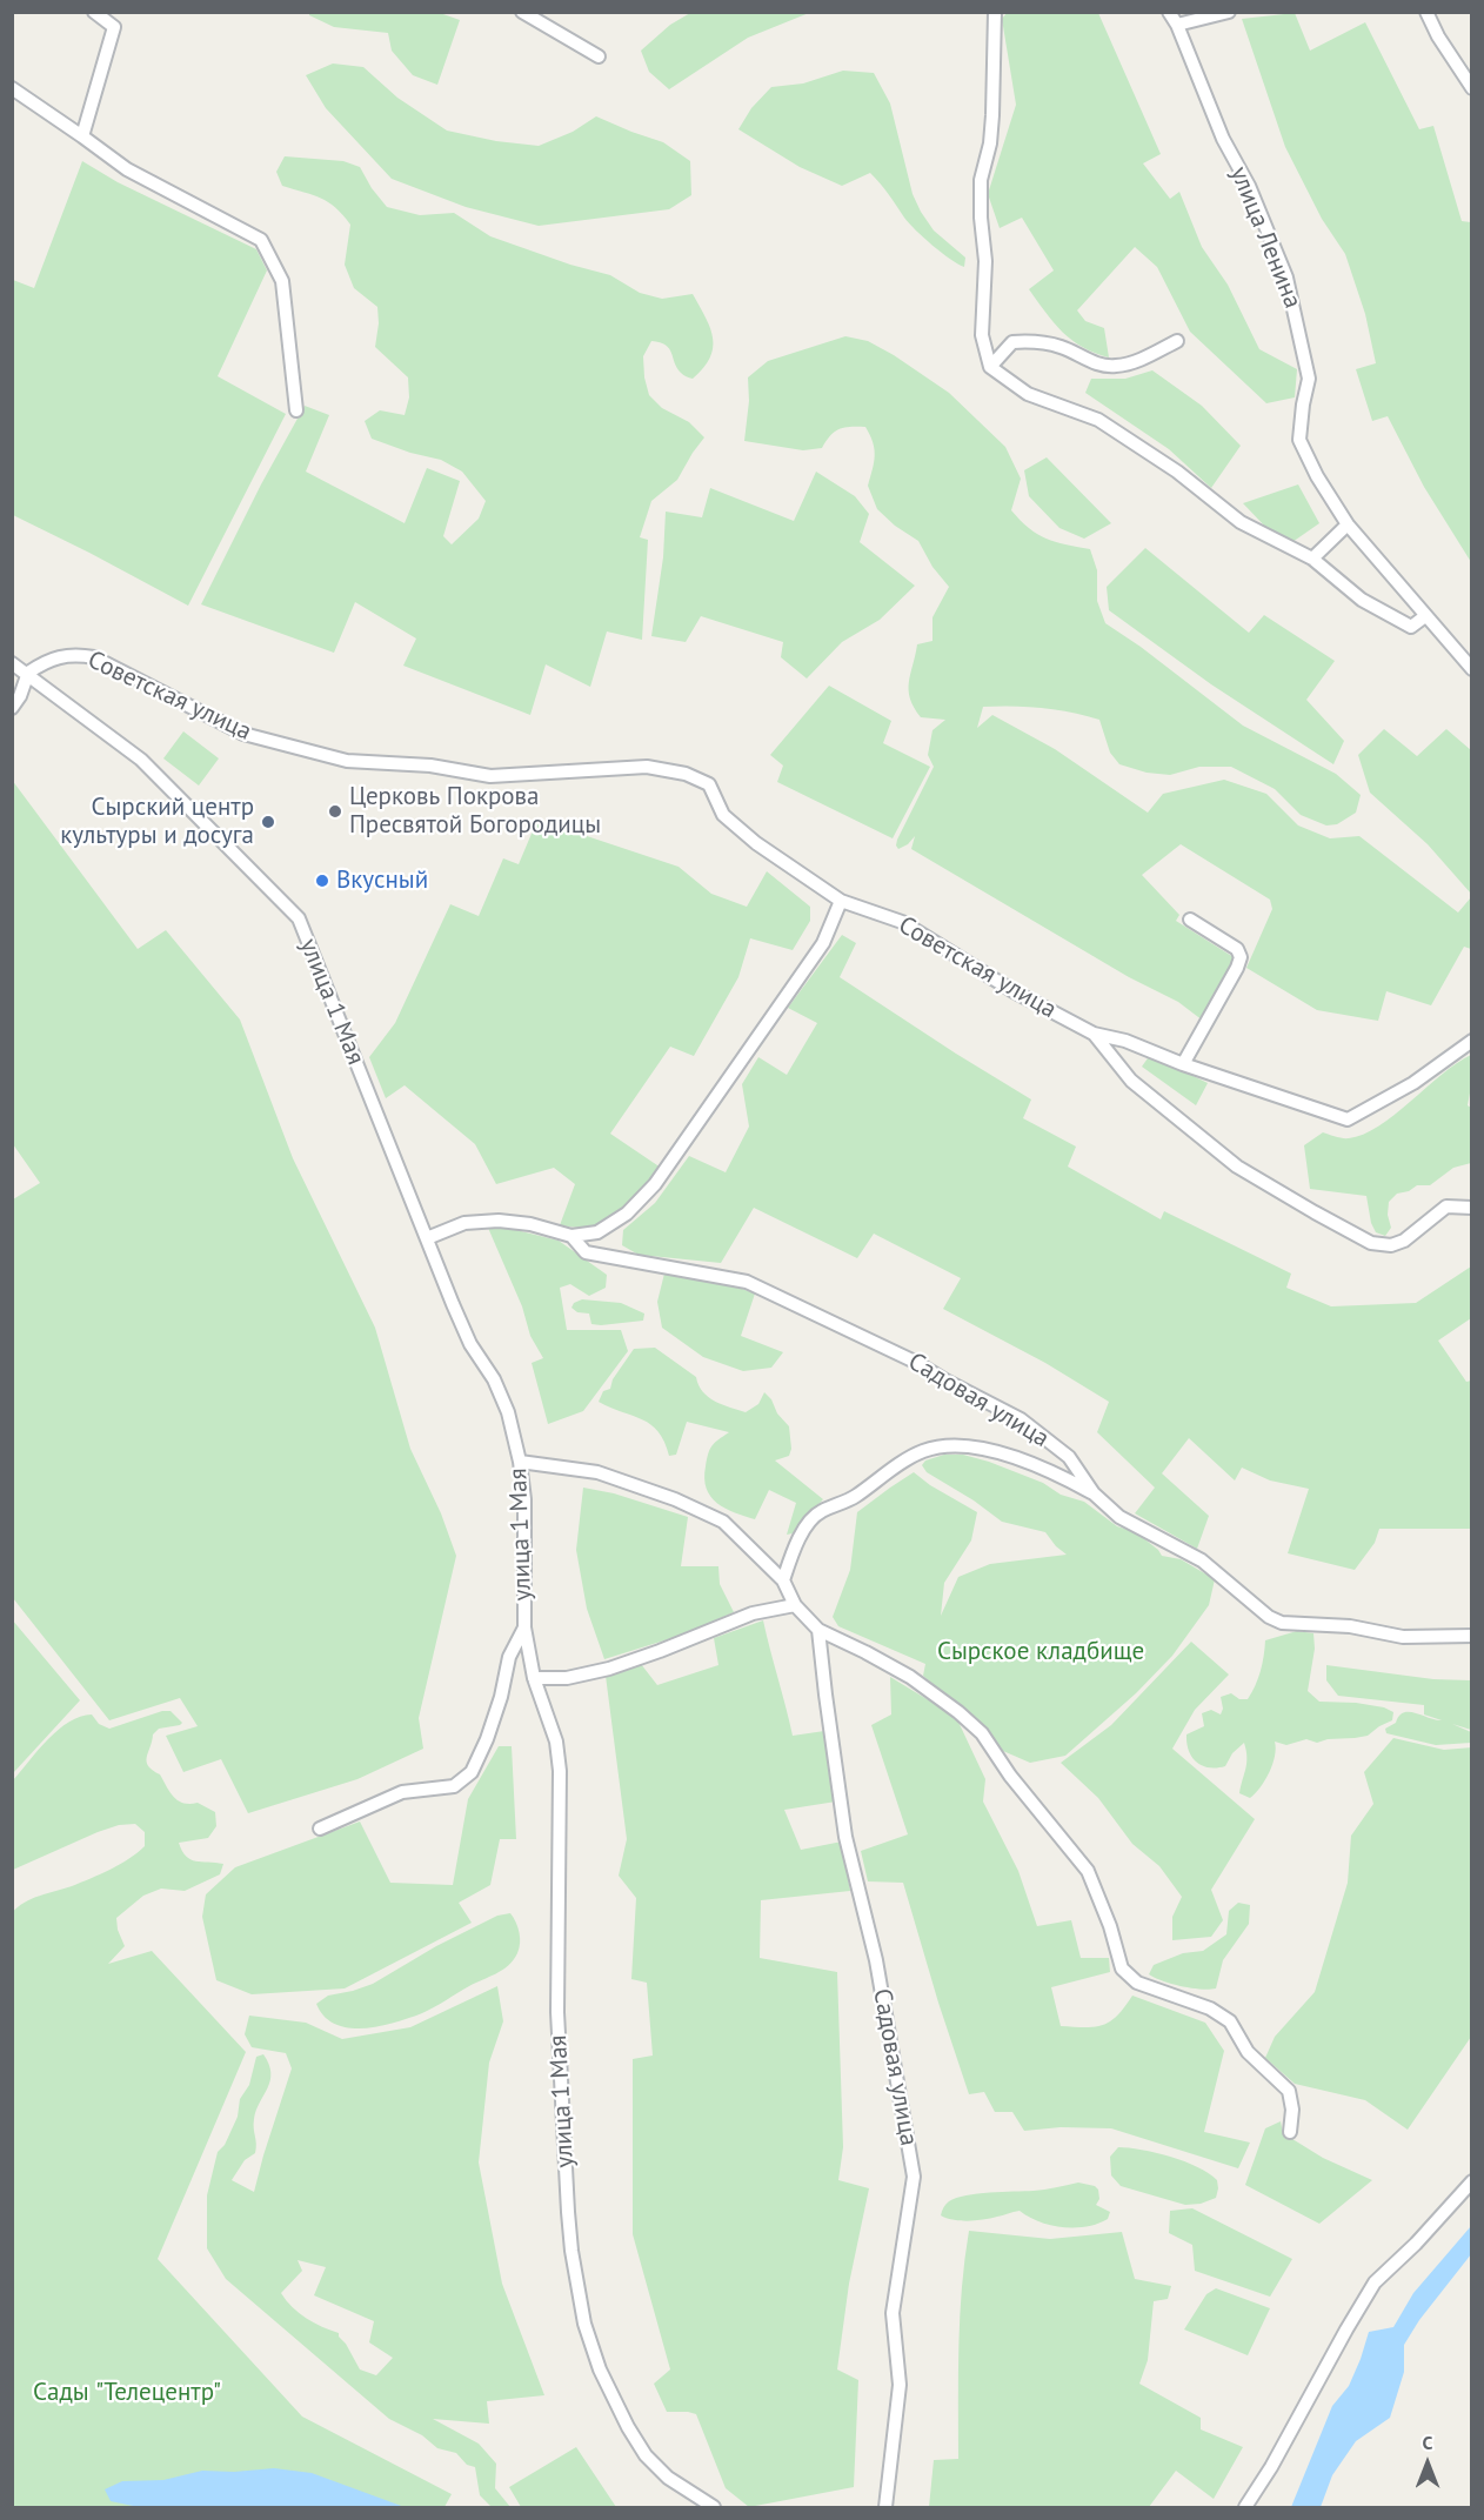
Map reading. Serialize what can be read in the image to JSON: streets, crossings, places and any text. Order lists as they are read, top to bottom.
{
  "streets": {
    "street": [
      "улица Ленина",
      "Советская улица",
      "улица 1 Мая",
      "Садовая улица"
    ]
  },
  "crossings": [
    ["Советская улица", "улица 1 Мая"],
    ["улица 1 Мая", "Садовая улица"]
  ],
  "parks": ["Сырское кладбище", "Сады \"Телецентр\""],
  "places": ["Церковь Покрова Пресвятой Богородицы", "Сырский центр культуры и досуга", "Вкусный"],
  "north": "top"
}
